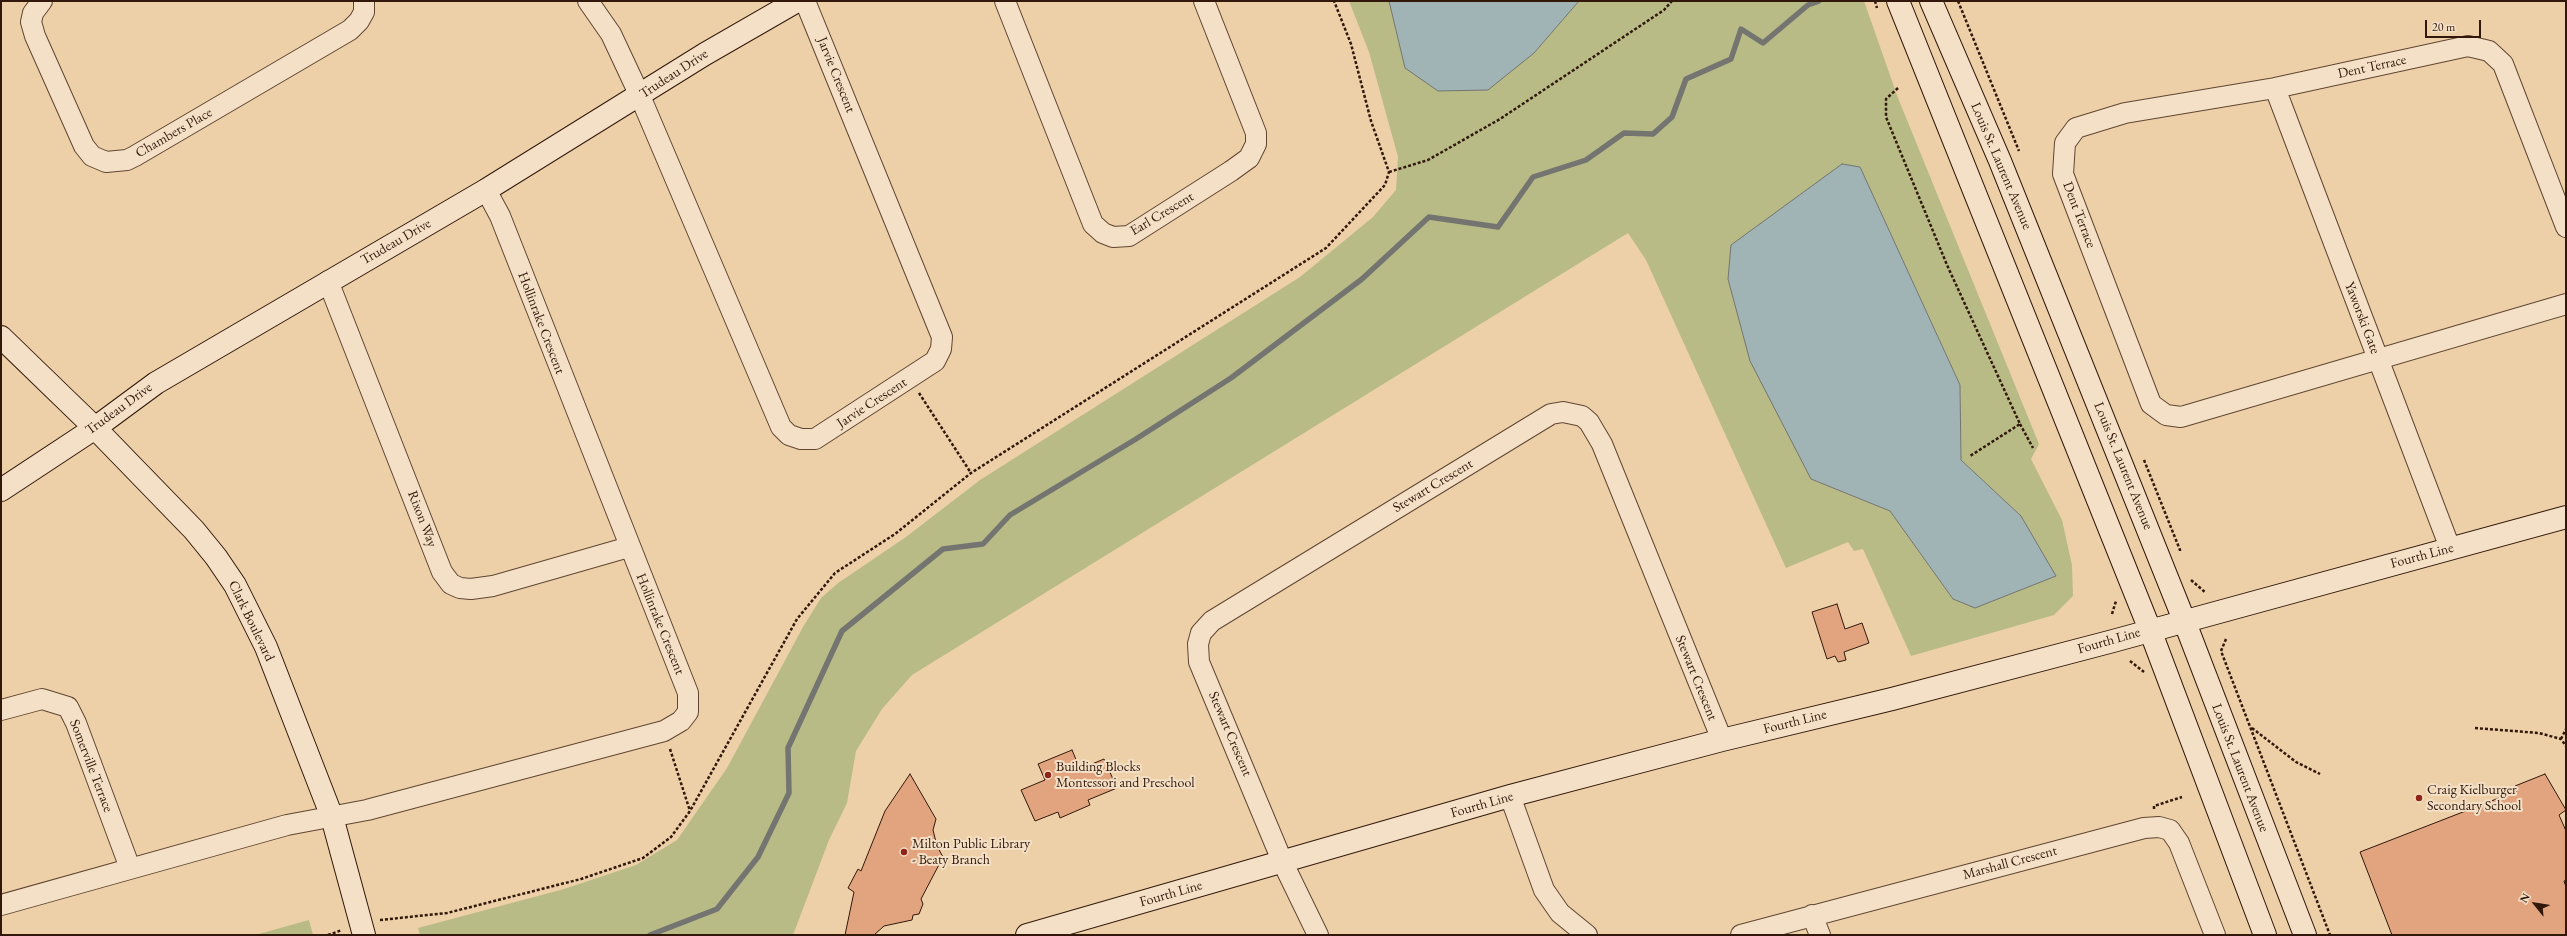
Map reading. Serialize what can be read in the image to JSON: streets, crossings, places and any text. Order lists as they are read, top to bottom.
{
  "streets": {
    "main road": [
      "Trudeau Drive",
      "Louis St. Laurent Avenue",
      "Fourth Line",
      "Clark Boulevard"
    ],
    "street": [
      "Dent Terrace",
      "Jarvie Crescent",
      "Chambers Place",
      "Earl Crescent",
      "Yaworski Gate",
      "Hollinrake Crescent",
      "Stewart Crescent",
      "Rixon Way",
      "Somerville Terrace",
      "Marshall Crescent"
    ]
  },
  "crossings": [
    ["Dent Terrace", "Yaworski Gate"],
    ["Trudeau Drive", "Jarvie Crescent"],
    ["Trudeau Drive", "Hollinrake Crescent"],
    ["Trudeau Drive", "Rixon Way"],
    ["Trudeau Drive", "Clark Boulevard"],
    ["Louis St. Laurent Avenue", "Fourth Line"],
    ["Yaworski Gate", "Fourth Line"],
    ["Hollinrake Crescent", "Rixon Way"],
    ["Hollinrake Crescent", "Clark Boulevard"],
    ["Stewart Crescent", "Fourth Line"]
  ],
  "places": ["Building Blocks Montessori and Preschool", "Craig Kielburger Secondary School", "Milton Public Library - Beaty Branch"],
  "scale_bar": "20 m",
  "north": "top left"
}
